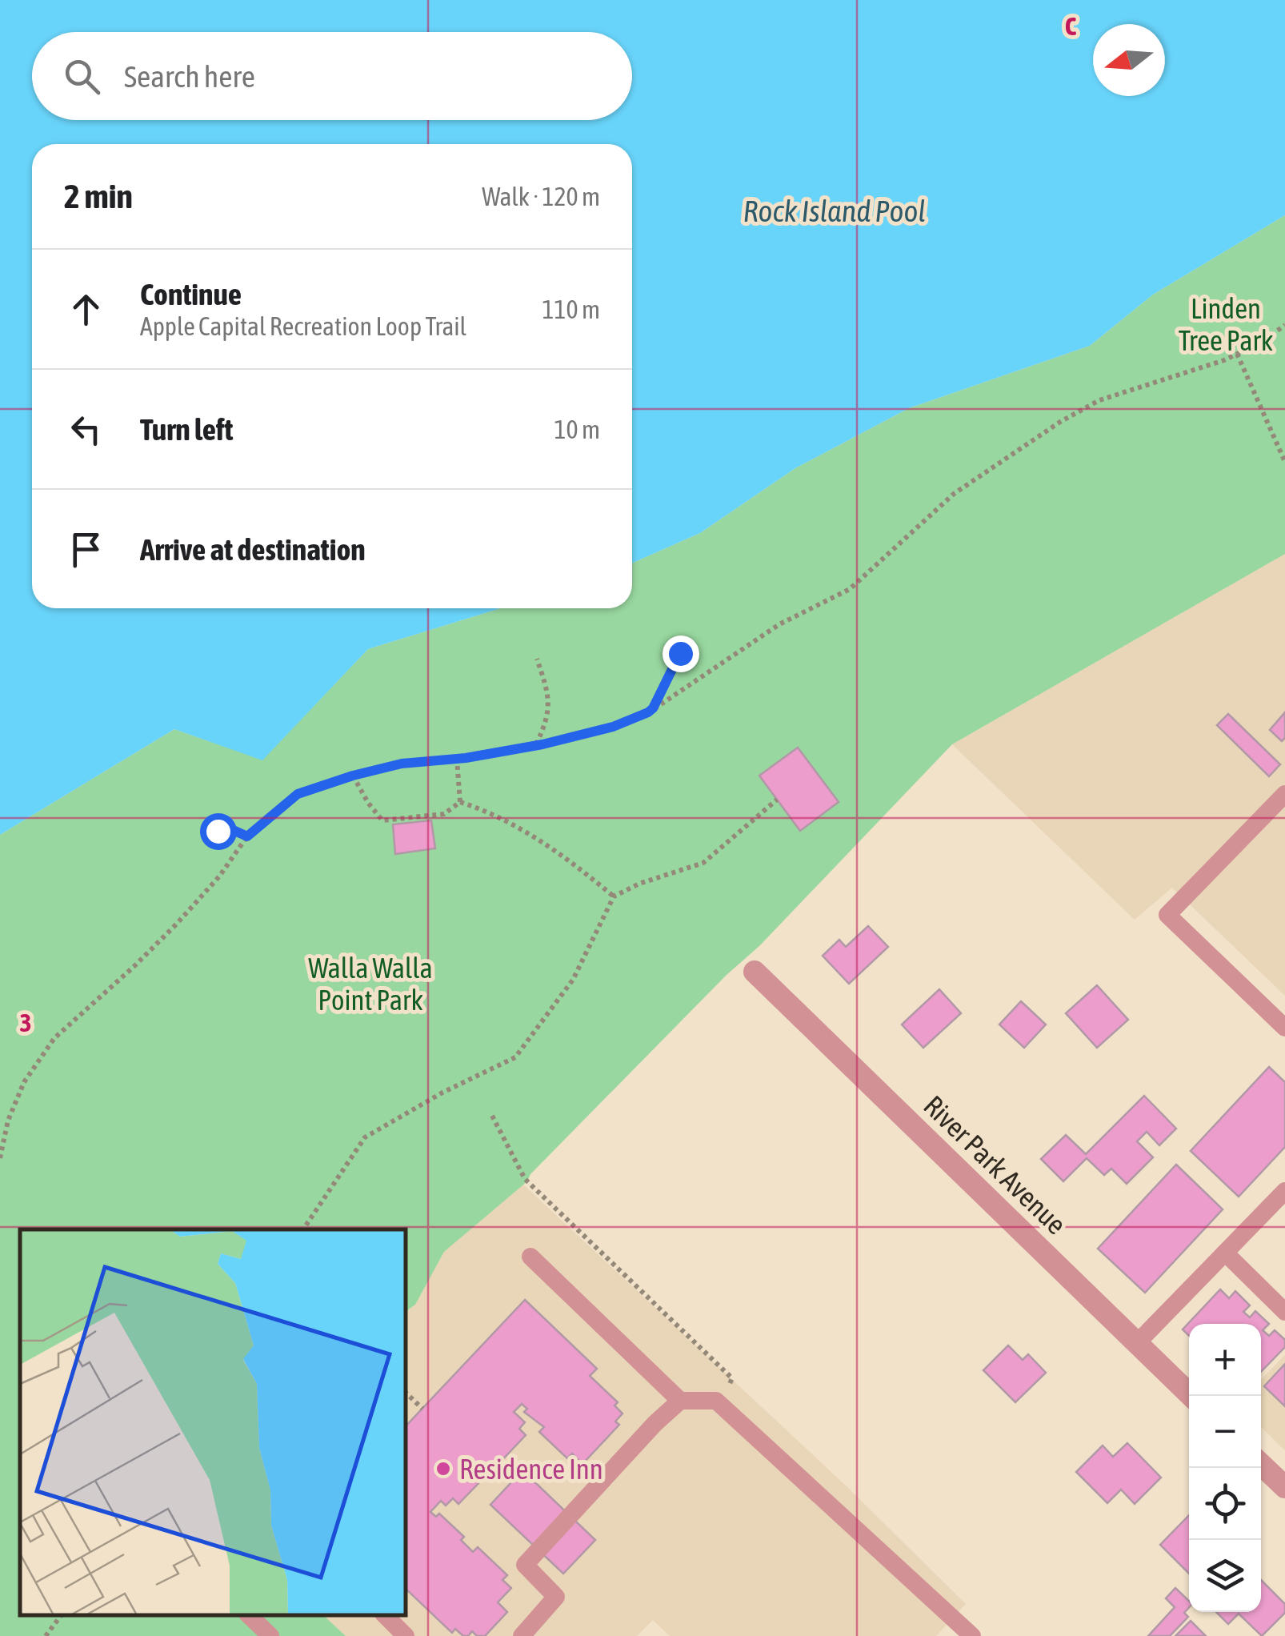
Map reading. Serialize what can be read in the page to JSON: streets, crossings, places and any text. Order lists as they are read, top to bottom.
{
  "streets": {
    "street": ["River Park Avenue"]
  },
  "water": ["Rock Island Pool"],
  "parks": ["Linden Tree Park", "Walla Walla Point Park"],
  "places": ["Residence Inn"],
  "north": "left",
  "page": {
    "search": "Search here",
    "heading": ["2 min", "Walk · 120 m"],
    "list": [
      ["Continue", "Apple Capital Recreation Loop Trail", "110 m"],
      ["Turn left", "10 m"],
      "Arrive at destination"
    ],
    "map_buttons": ["+", "−"]
  },
  "grid": {
    "columns": ["C"],
    "rows": ["3"]
  }
}
